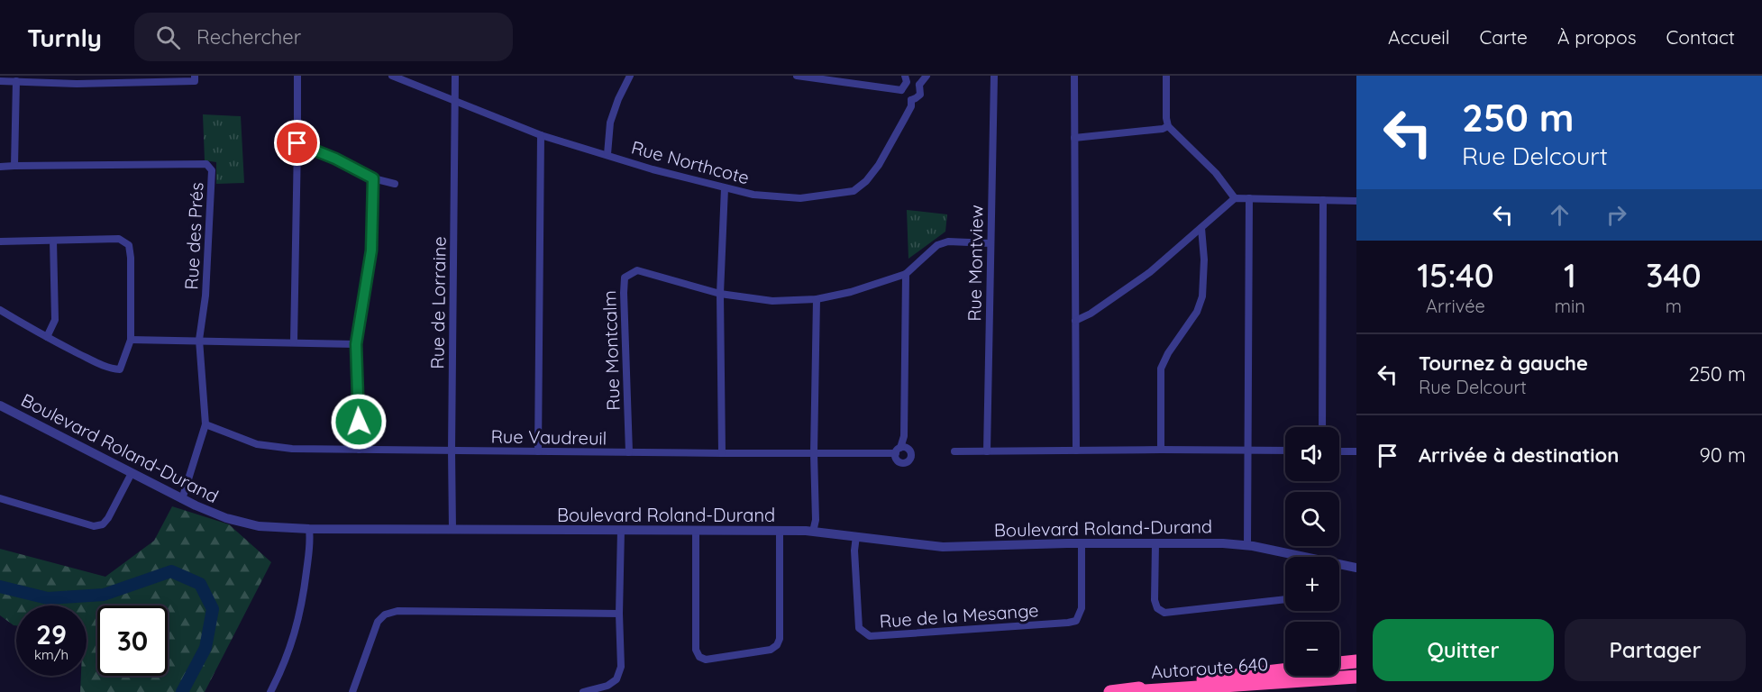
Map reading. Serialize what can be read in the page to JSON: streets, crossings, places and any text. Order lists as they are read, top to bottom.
{
  "streets": {
    "highway": ["Autoroute 640"],
    "street": [
      "Rue Northcote",
      "Rue des Prés",
      "Rue Montview",
      "Rue de Lorraine",
      "Rue Montcalm",
      "Rue Vaudreuil",
      "Boulevard Roland-Durand",
      "Rue de la Mesange"
    ]
  },
  "crossings": [
    ["Rue Northcote", "Rue de Lorraine"],
    ["Rue des Prés", "Rue Vaudreuil"],
    ["Rue des Prés", "Boulevard Roland-Durand"],
    ["Rue Montview", "Rue Montcalm"],
    ["Rue de Lorraine", "Rue Vaudreuil"],
    ["Rue de Lorraine", "Boulevard Roland-Durand"],
    ["Rue Montcalm", "Rue Vaudreuil"],
    ["Boulevard Roland-Durand", "Rue de la Mesange"]
  ],
  "page": {
    "header": "Turnly",
    "search": "Rechercher",
    "nav": [
      "Accueil",
      "Carte",
      "À propos",
      "Contact"
    ],
    "turn": ["250 m", "Rue Delcourt"],
    "eta": [
      "15:40",
      "Arrivée",
      "1",
      "min",
      "340",
      "m"
    ],
    "list": [
      {
        "name": "Tournez à gauche",
        "note": "Rue Delcourt",
        "value": "250 m"
      },
      {
        "name": "Arrivée à destination",
        "value": "90 m"
      }
    ],
    "map_buttons": ["+", "−"],
    "speed": "29 km/h",
    "limit": "30",
    "buttons": ["Quitter", "Partager"]
  }
}
